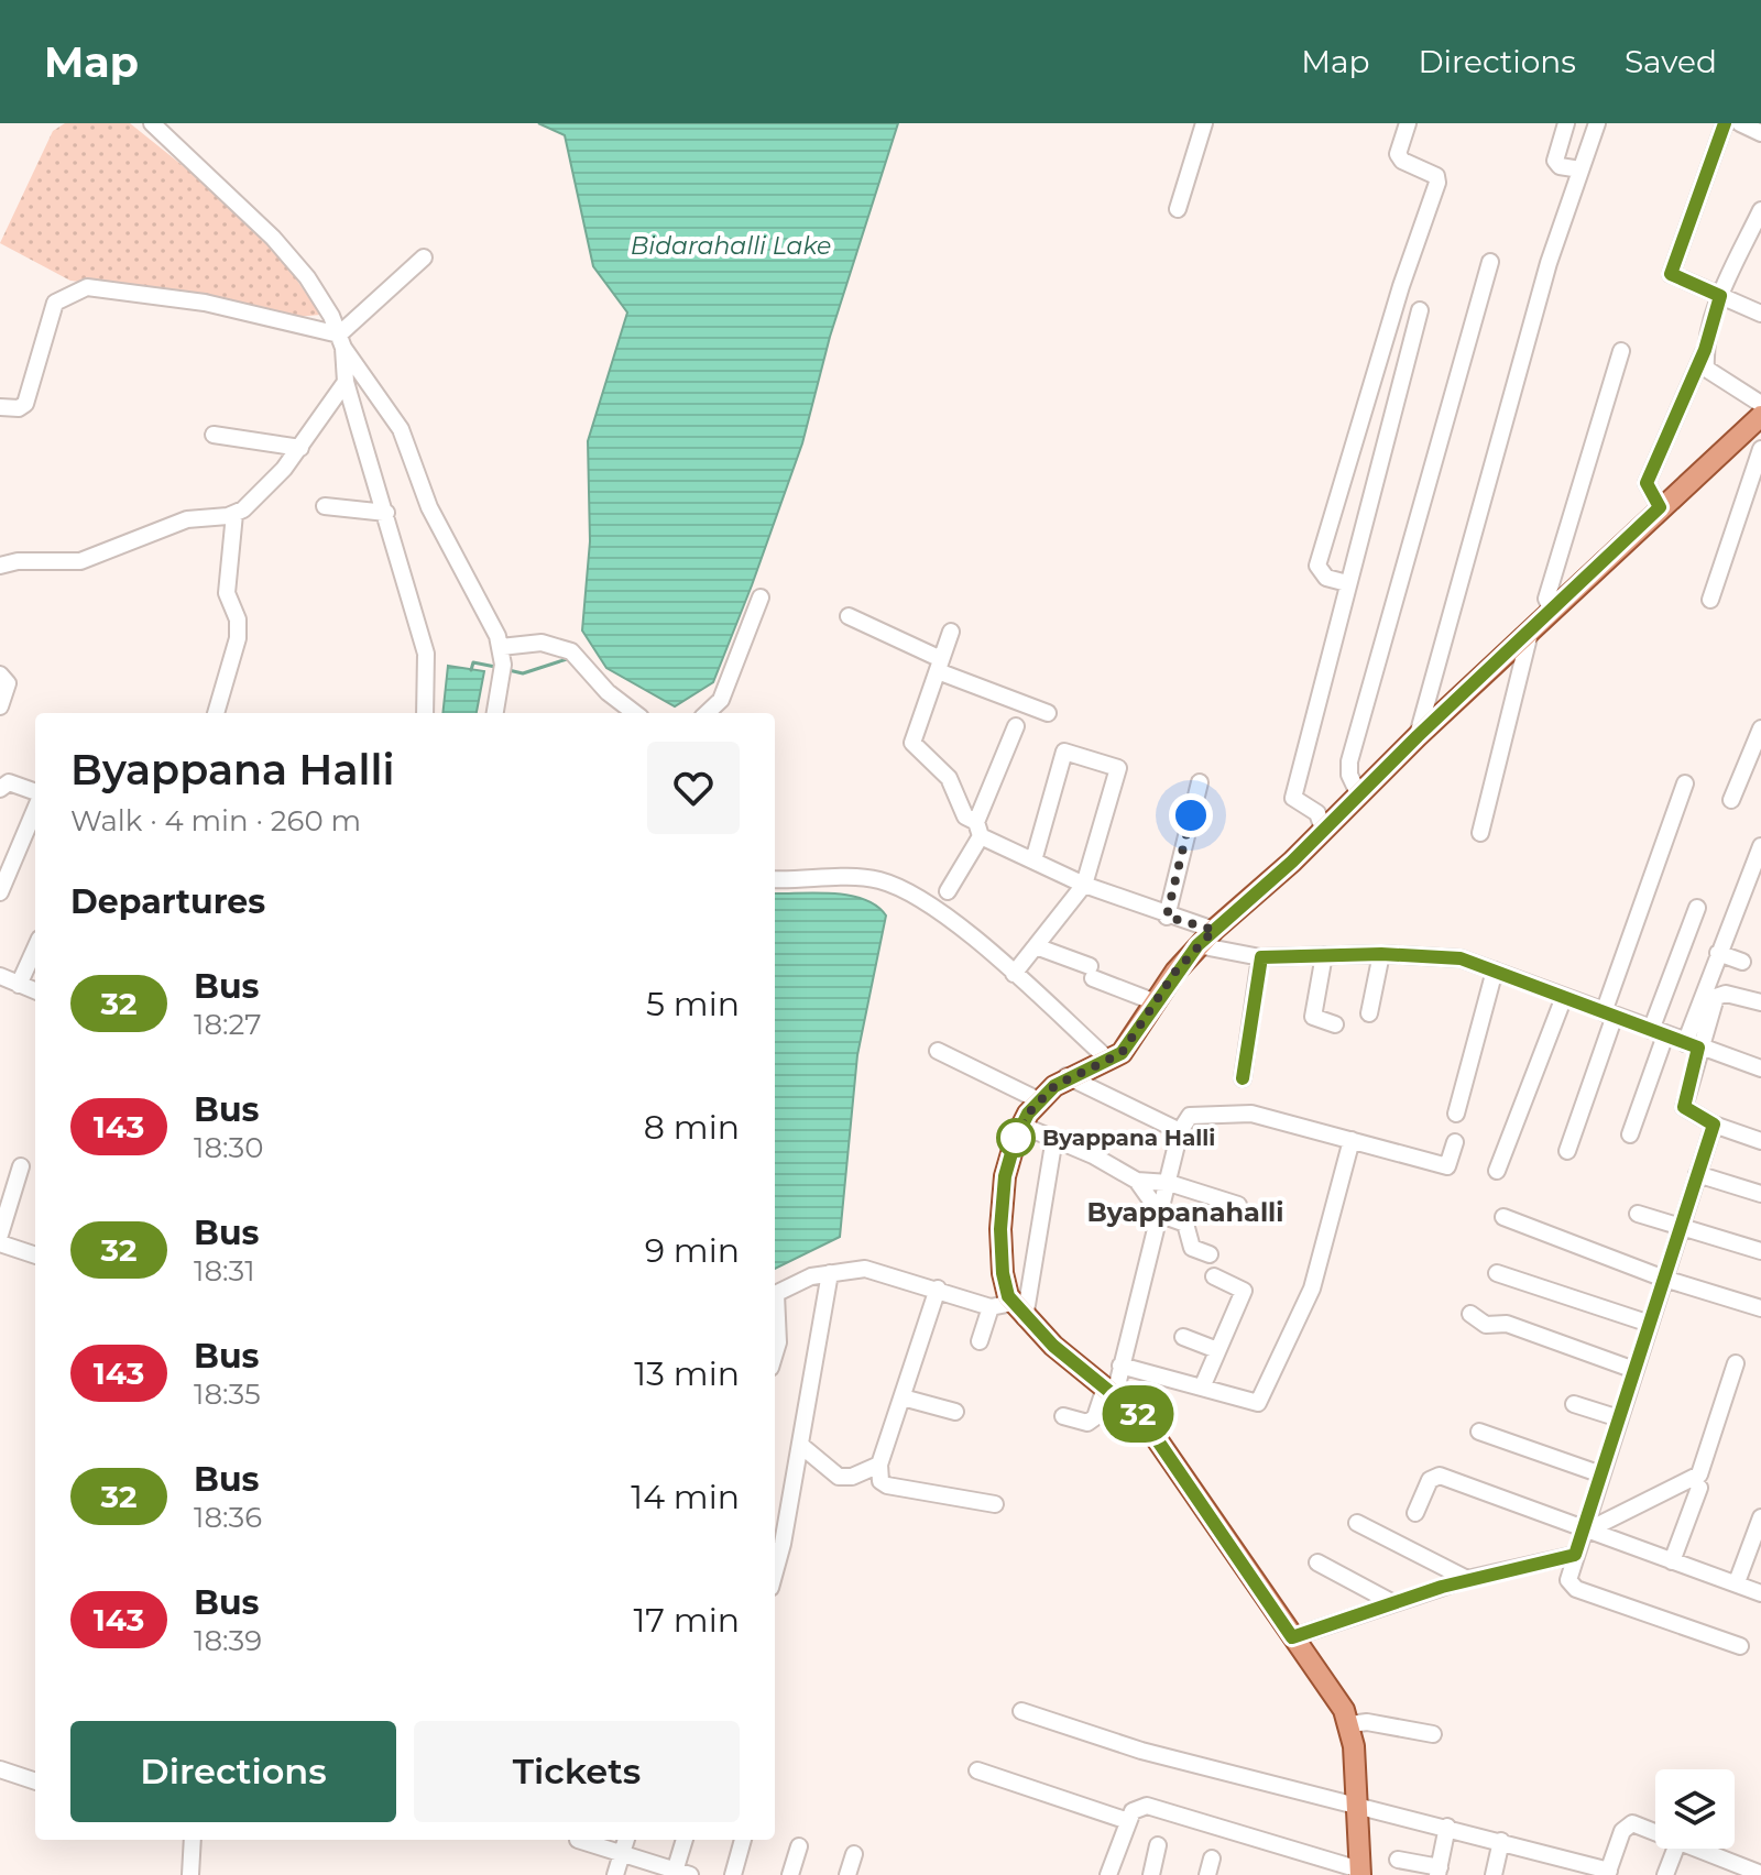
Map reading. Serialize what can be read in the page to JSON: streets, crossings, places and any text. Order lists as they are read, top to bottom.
{
  "districts": ["Byappanahalli"],
  "water": ["Bidarahalli Lake"],
  "places": ["Byappana Halli"],
  "lines": ["bus line 32"],
  "page": {
    "header": "Map",
    "nav": ["Map", "Directions", "Saved"],
    "on_map": "32",
    "heading": [
      ["Byappana Halli", "Walk · 4 min · 260 m"],
      "Departures"
    ],
    "list": [
      {
        "mark": "32",
        "name": "Bus",
        "note": "18:27",
        "value": "5 min"
      },
      {
        "mark": "143",
        "name": "Bus",
        "note": "18:30",
        "value": "8 min"
      },
      {
        "mark": "32",
        "name": "Bus",
        "note": "18:31",
        "value": "9 min"
      },
      {
        "mark": "143",
        "name": "Bus",
        "note": "18:35",
        "value": "13 min"
      },
      {
        "mark": "32",
        "name": "Bus",
        "note": "18:36",
        "value": "14 min"
      },
      {
        "mark": "143",
        "name": "Bus",
        "note": "18:39",
        "value": "17 min"
      }
    ],
    "buttons": ["Directions", "Tickets"]
  }
}
